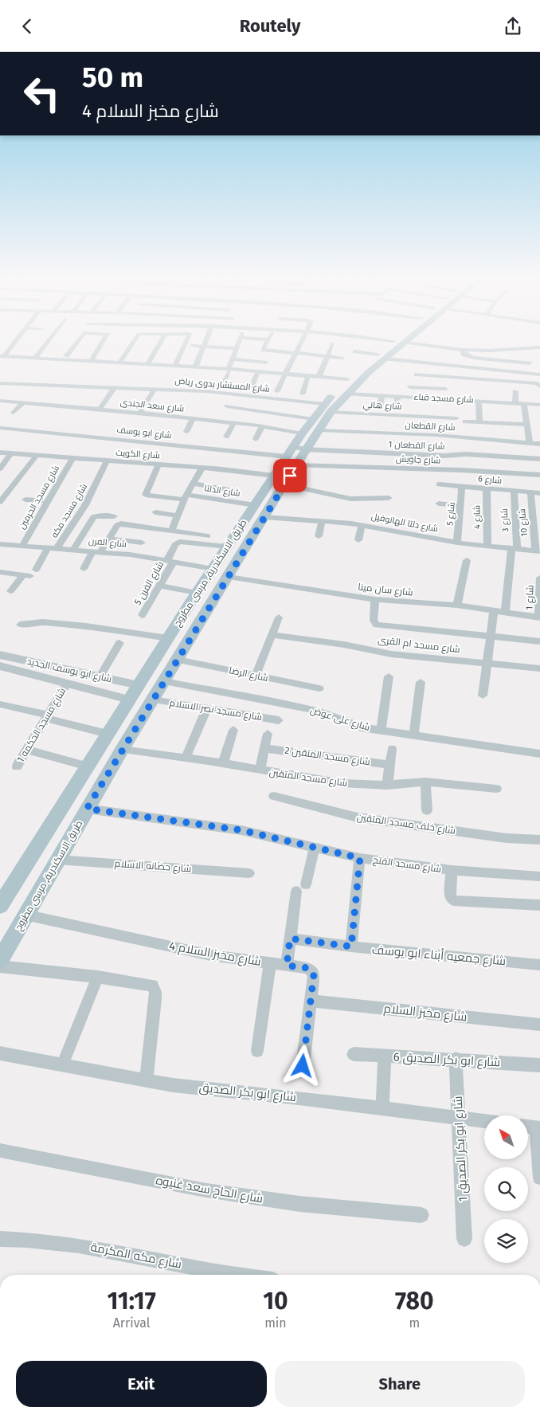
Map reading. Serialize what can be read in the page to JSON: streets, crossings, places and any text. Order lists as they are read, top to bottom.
{
  "streets": {
    "main road": ["طريق الاسكندرية, مرسى مطروح"],
    "street": [
      "شارع المستشار بدوى رياض",
      "شارع مسجد قباء",
      "شارع سعد الجندى",
      "شارع هاني",
      "شارع القطعان",
      "شارع ابو يوسف",
      "شارع القطعان 1",
      "شارع الكويت",
      "شارع جاويش",
      "شارع 6",
      "شارع الدلتا",
      "شارع مسجد الحرمين",
      "شارع مسجد مكه",
      "شارع 5",
      "شارع 4",
      "شارع 3",
      "شارع دلتا الهانوفيل",
      "شارع 10",
      "شارع الفرن",
      "شارع الفرن 5",
      "شارع سان مينا",
      "شارع 1",
      "شارع مسجد ام القرى",
      "شارع ابو يوسف الجديد",
      "شارع الرضا",
      "شارع مسجد نصر الاسلام",
      "شارع على عوض",
      "شارع مسجد الحكمه 1",
      "شارع مسجد المتقين 2",
      "شارع مسجد المتقين",
      "شارع خلف مسجد المتقين",
      "شارع مسجد الفتح",
      "شارع حضانه الاسلام",
      "شارع مخبز السلام 4",
      "شارع جمعيه أبناء ابو يوسف",
      "شارع مخبز السلام",
      "شارع ابو بكر الصديق 6",
      "شارع ابو بكر الصديق",
      "شارع ابو بكر الصديق 1",
      "شارع الحاج سعد غنيوه",
      "شارع مكه المكرمة"
    ]
  },
  "crossings": [
    ["شارع المستشار بدوى رياض", "شارع هاني"],
    ["شارع المستشار بدوى رياض", "طريق الاسكندرية, مرسى مطروح"],
    ["شارع مسجد قباء", "طريق الاسكندرية, مرسى مطروح"],
    ["شارع سعد الجندى", "طريق الاسكندرية, مرسى مطروح"],
    ["شارع هاني", "طريق الاسكندرية, مرسى مطروح"],
    ["شارع القطعان", "شارع القطعان 1"],
    ["شارع القطعان", "طريق الاسكندرية, مرسى مطروح"],
    ["شارع ابو يوسف", "شارع جاويش"],
    ["شارع ابو يوسف", "طريق الاسكندرية, مرسى مطروح"],
    ["شارع القطعان 1", "طريق الاسكندرية, مرسى مطروح"],
    ["شارع الكويت", "شارع الدلتا"],
    ["شارع الكويت", "شارع مسجد الحرمين"],
    ["شارع الكويت", "شارع مسجد مكه"],
    ["شارع الكويت", "طريق الاسكندرية, مرسى مطروح"],
    ["شارع جاويش", "طريق الاسكندرية, مرسى مطروح"],
    ["شارع 6", "شارع 5"],
    ["شارع 6", "شارع 4"],
    ["شارع 6", "شارع 3"],
    ["شارع 6", "شارع 10"],
    ["شارع الدلتا", "طريق الاسكندرية, مرسى مطروح"],
    ["شارع مسجد الحرمين", "شارع الفرن"],
    ["شارع مسجد مكه", "شارع الفرن"],
    ["شارع 5", "شارع دلتا الهانوفيل"],
    ["شارع 4", "شارع دلتا الهانوفيل"],
    ["شارع 3", "شارع دلتا الهانوفيل"],
    ["شارع 3", "شارع سان مينا"],
    ["شارع دلتا الهانوفيل", "شارع 10"],
    ["شارع دلتا الهانوفيل", "طريق الاسكندرية, مرسى مطروح"],
    ["شارع الفرن", "طريق الاسكندرية, مرسى مطروح"],
    ["شارع الفرن", "شارع الفرن 5"],
    ["طريق الاسكندرية, مرسى مطروح", "شارع سان مينا"],
    ["طريق الاسكندرية, مرسى مطروح", "شارع ابو يوسف الجديد"],
    ["طريق الاسكندرية, مرسى مطروح", "شارع الرضا"],
    ["طريق الاسكندرية, مرسى مطروح", "شارع مسجد نصر الاسلام"],
    ["طريق الاسكندرية, مرسى مطروح", "شارع على عوض"],
    ["طريق الاسكندرية, مرسى مطروح", "شارع مسجد المتقين"],
    ["طريق الاسكندرية, مرسى مطروح", "شارع مسجد الفتح"],
    ["طريق الاسكندرية, مرسى مطروح", "شارع حضانه الاسلام"],
    ["طريق الاسكندرية, مرسى مطروح", "شارع مخبز السلام 4"],
    ["شارع سان مينا", "شارع 1"],
    ["شارع ابو يوسف الجديد", "شارع مسجد الحكمه 1"],
    ["شارع مخبز السلام 4", "شارع مخبز السلام"],
    ["شارع ابو بكر الصديق 6", "شارع ابو بكر الصديق 1"],
    ["شارع ابو بكر الصديق", "شارع ابو بكر الصديق 1"]
  ],
  "north": "top left",
  "page": {
    "header": "Routely",
    "turn": ["50 m", "شارع مخبز السلام 4"],
    "eta": [
      "11:17",
      "Arrival",
      "10",
      "min",
      "780",
      "m"
    ],
    "buttons": ["Exit", "Share"]
  }
}
